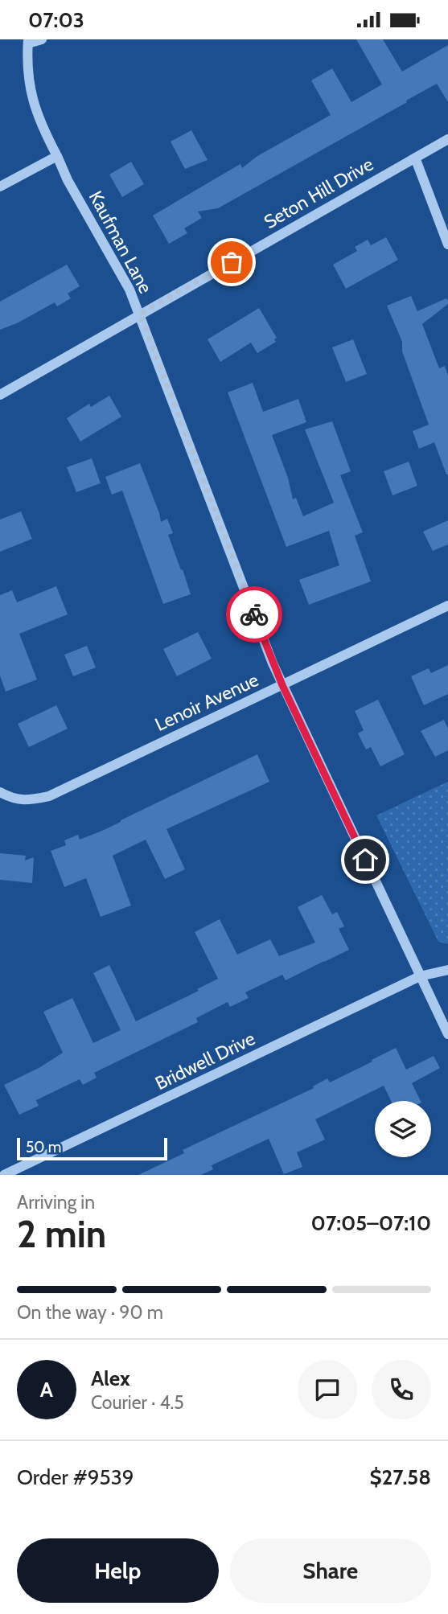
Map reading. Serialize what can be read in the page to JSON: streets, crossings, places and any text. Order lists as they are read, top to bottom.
{
  "streets": {
    "street": [
      "Seton Hill Drive",
      "Kaufman Lane",
      "Lenoir Avenue",
      "Bridwell Drive"
    ]
  },
  "crossings": [
    ["Seton Hill Drive", "Kaufman Lane"],
    ["Kaufman Lane", "Lenoir Avenue"],
    ["Kaufman Lane", "Bridwell Drive"]
  ],
  "scale_bar": "50 m",
  "page": {
    "status": "07:03",
    "scale": "50 m",
    "heading": ["2 min", "Arriving in", "07:05–07:10"],
    "panel": [
      "Alex",
      "Courier · 4.5",
      "Order #9539",
      "$27.58"
    ],
    "bar": "On the way · 90 m",
    "round": "A",
    "buttons": ["Help", "Share"]
  }
}
